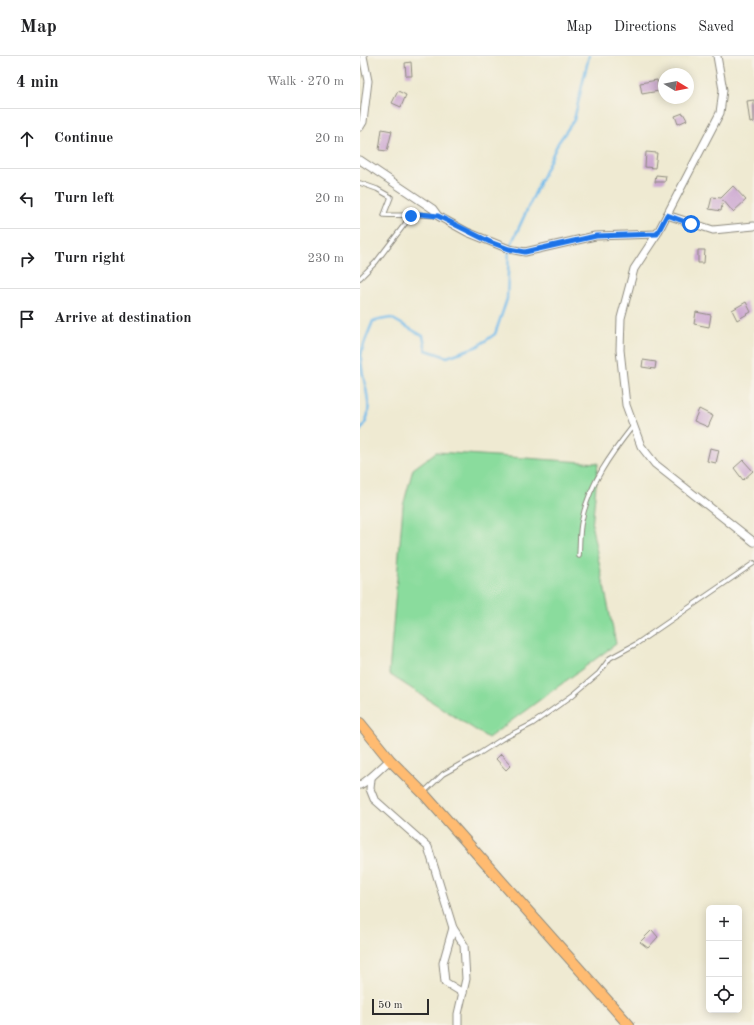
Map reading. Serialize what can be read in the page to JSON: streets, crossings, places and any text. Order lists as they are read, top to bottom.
{
  "scale_bar": "50 m",
  "north": "right",
  "page": {
    "header": "Map",
    "nav": ["Map", "Directions", "Saved"],
    "heading": ["4 min", "Walk · 270 m"],
    "list": [
      ["Continue", "20 m"],
      ["Turn left", "20 m"],
      ["Turn right", "230 m"],
      "Arrive at destination"
    ],
    "map_buttons": ["+", "−"],
    "scale": "50 m"
  }
}
